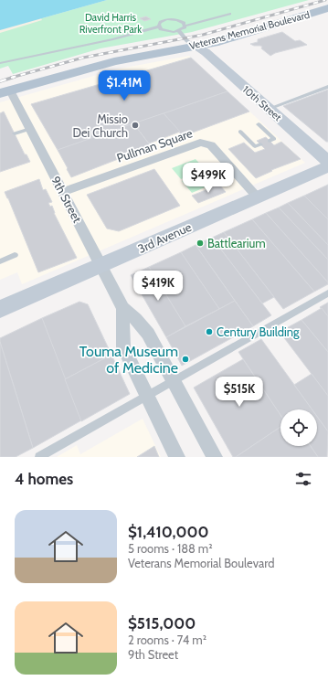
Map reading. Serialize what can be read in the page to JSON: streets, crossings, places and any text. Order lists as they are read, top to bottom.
{
  "streets": {
    "main road": ["Veterans Memorial Boulevard"],
    "street": [
      "10th Street",
      "Pullman Square",
      "9th Street",
      "3rd Avenue"
    ]
  },
  "crossings": [
    ["Veterans Memorial Boulevard", "10th Street"],
    ["Veterans Memorial Boulevard", "9th Street"],
    ["Pullman Square", "9th Street"],
    ["Pullman Square", "3rd Avenue"],
    ["9th Street", "3rd Avenue"]
  ],
  "parks": ["David Harris Riverfront Park"],
  "places": [
    "Missio Dei Church",
    "Battlearium",
    "Century Building",
    "Touma Museum of Medicine"
  ],
  "page": {
    "price": [
      "$1.41M",
      "$499K",
      "$419K",
      "$515K"
    ],
    "heading": "4 homes",
    "list": [
      {
        "name": "$1,410,000",
        "note": "5 rooms · 188 m² · Veterans Memorial Boulevard"
      },
      {
        "name": "$515,000",
        "note": "2 rooms · 74 m² · 9th Street"
      }
    ]
  }
}
